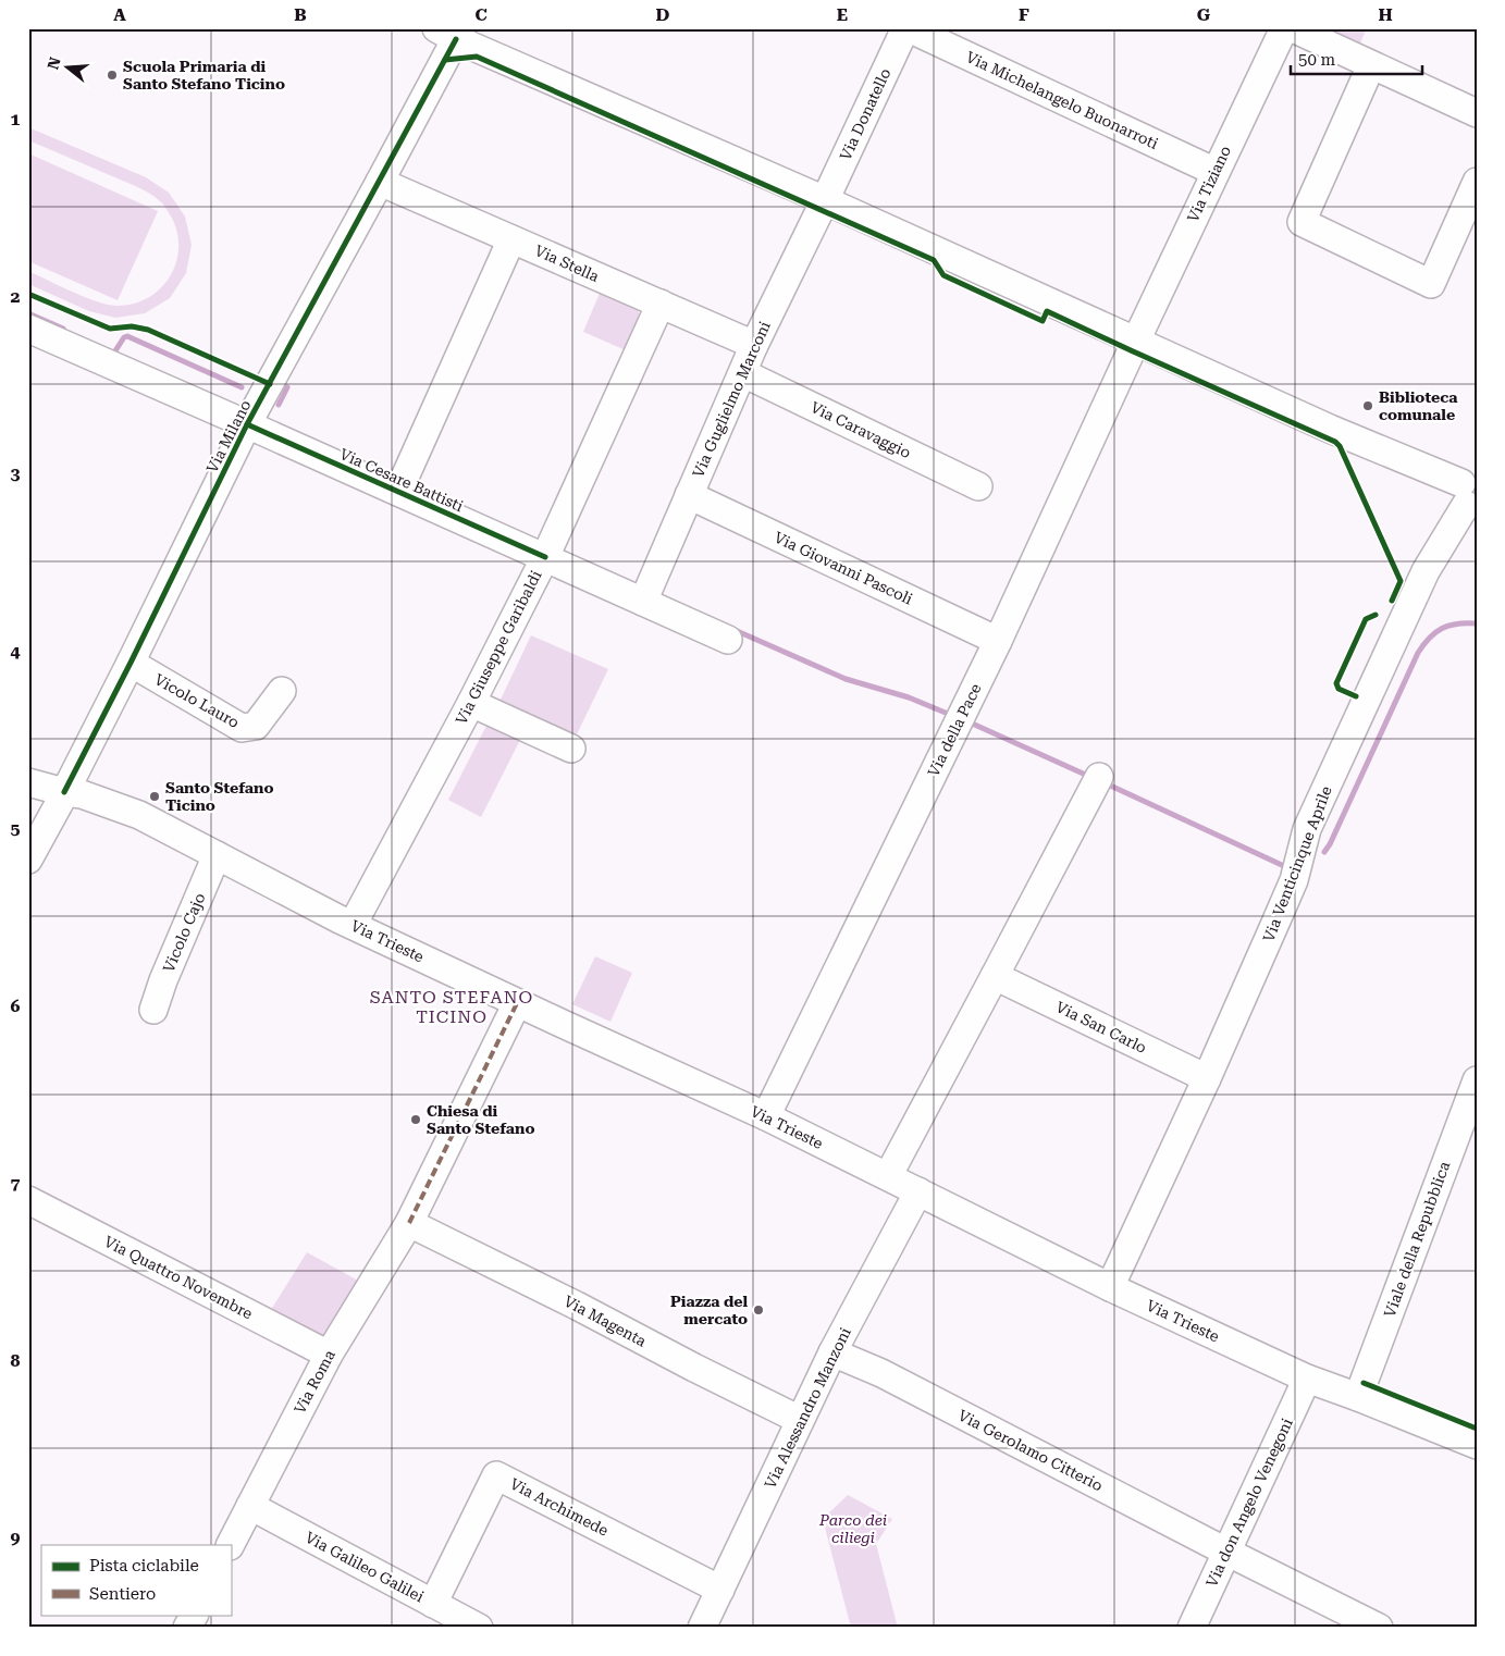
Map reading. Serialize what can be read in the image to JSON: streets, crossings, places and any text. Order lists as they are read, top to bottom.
{
  "streets": {
    "street": [
      "Via Michelangelo Buonarroti",
      "Via Donatello",
      "Via Tiziano",
      "Via Stella",
      "Via Guglielmo Marconi",
      "Via Caravaggio",
      "Via Milano",
      "Via Cesare Battisti",
      "Via Giovanni Pascoli",
      "Via Giuseppe Garibaldi",
      "Vicolo Lauro",
      "Via della Pace",
      "Via Venticinque Aprile",
      "Vicolo Cajo",
      "Via Trieste",
      "Via San Carlo",
      "Viale della Repubblica",
      "Via Quattro Novembre",
      "Via Magenta",
      "Via Roma",
      "Via Alessandro Manzoni",
      "Via Gerolamo Citterio",
      "Via don Angelo Venegoni",
      "Via Archimede",
      "Via Galileo Galilei"
    ]
  },
  "crossings": [
    ["Via Michelangelo Buonarroti", "Via Donatello"],
    ["Via Michelangelo Buonarroti", "Via Tiziano"],
    ["Via Donatello", "Via Guglielmo Marconi"],
    ["Via Tiziano", "Via della Pace"],
    ["Via Stella", "Via Guglielmo Marconi"],
    ["Via Stella", "Via Milano"],
    ["Via Stella", "Via Giuseppe Garibaldi"],
    ["Via Guglielmo Marconi", "Via Caravaggio"],
    ["Via Guglielmo Marconi", "Via Cesare Battisti"],
    ["Via Guglielmo Marconi", "Via Giovanni Pascoli"],
    ["Via Milano", "Via Cesare Battisti"],
    ["Via Milano", "Vicolo Lauro"],
    ["Via Milano", "Via Trieste"],
    ["Via Cesare Battisti", "Via Giuseppe Garibaldi"],
    ["Via Giovanni Pascoli", "Via della Pace"],
    ["Via Giuseppe Garibaldi", "Via Trieste"],
    ["Via della Pace", "Via Trieste"],
    ["Via Venticinque Aprile", "Via Trieste"],
    ["Via Venticinque Aprile", "Via San Carlo"],
    ["Vicolo Cajo", "Via Trieste"],
    ["Via Trieste", "Viale della Repubblica"],
    ["Via Trieste", "Via Roma"],
    ["Via Trieste", "Via Alessandro Manzoni"],
    ["Via Trieste", "Via don Angelo Venegoni"],
    ["Via Quattro Novembre", "Via Roma"],
    ["Via Magenta", "Via Roma"],
    ["Via Magenta", "Via Alessandro Manzoni"],
    ["Via Roma", "Via Galileo Galilei"],
    ["Via Alessandro Manzoni", "Via Gerolamo Citterio"],
    ["Via Alessandro Manzoni", "Via Archimede"],
    ["Via Gerolamo Citterio", "Via don Angelo Venegoni"],
    ["Via Archimede", "Via Galileo Galilei"]
  ],
  "districts": ["SANTO STEFANO TICINO"],
  "parks": ["Parco dei ciliegi"],
  "places": [
    "Scuola Primaria di Santo Stefano Ticino",
    "Biblioteca comunale",
    "Santo Stefano Ticino",
    "Chiesa di Santo Stefano",
    "Piazza del mercato"
  ],
  "legend": ["Pista ciclabile", "Sentiero"],
  "scale_bar": "50 m",
  "north": "left",
  "grid": {
    "columns": [
      "A",
      "B",
      "C",
      "D",
      "E",
      "F",
      "G",
      "H"
    ],
    "rows": [
      "1",
      "2",
      "3",
      "4",
      "5",
      "6",
      "7",
      "8",
      "9"
    ]
  }
}
